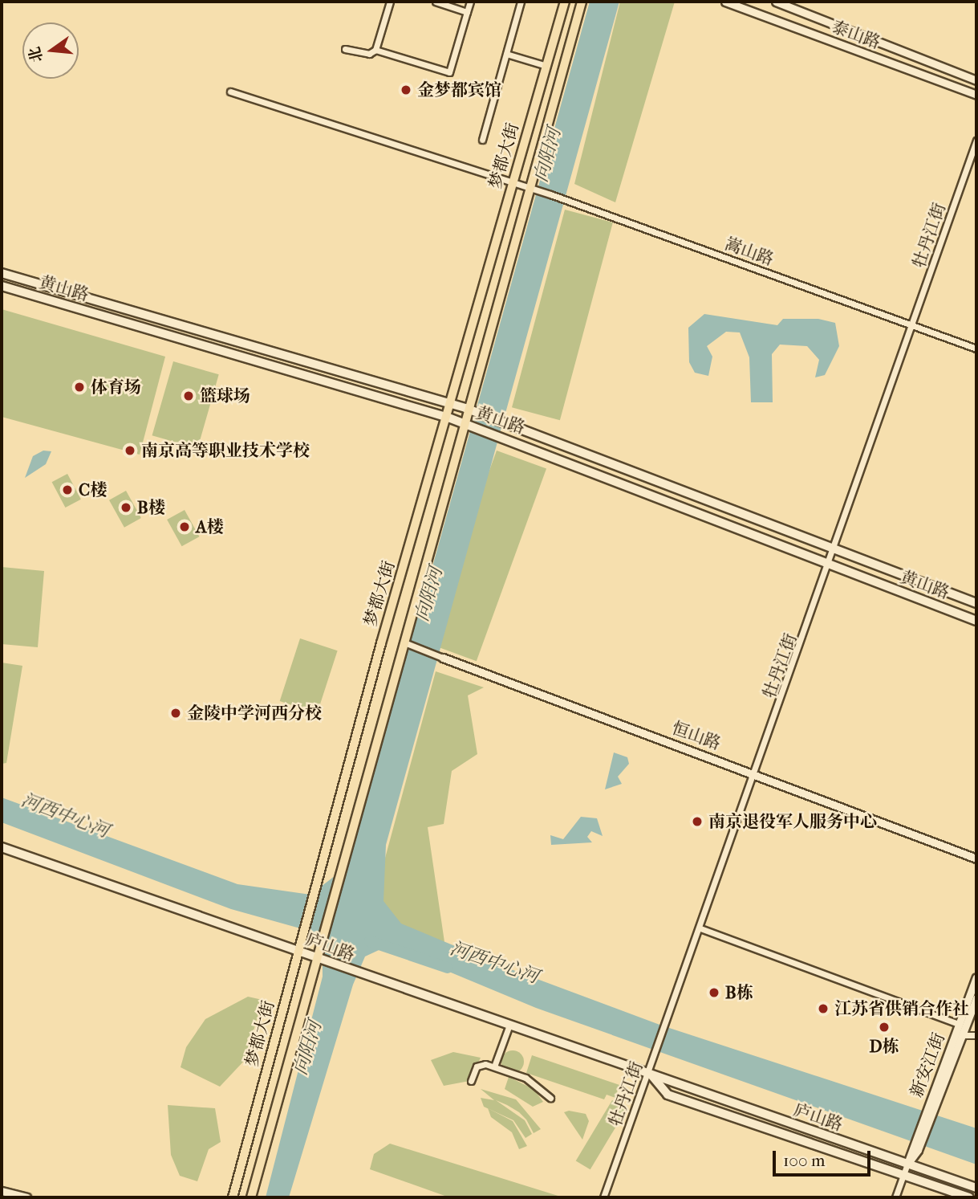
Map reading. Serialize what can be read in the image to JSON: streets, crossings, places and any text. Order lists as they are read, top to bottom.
{
  "streets": {
    "main road": ["梦都大街", "黄山路", "庐山路"],
    "street": [
      "泰山路",
      "牡丹江街",
      "嵩山路",
      "恒山路",
      "新安江街"
    ]
  },
  "crossings": [
    ["梦都大街", "嵩山路"],
    ["梦都大街", "黄山路"],
    ["梦都大街", "恒山路"],
    ["梦都大街", "庐山路"],
    ["牡丹江街", "嵩山路"],
    ["牡丹江街", "黄山路"],
    ["牡丹江街", "恒山路"],
    ["牡丹江街", "庐山路"],
    ["庐山路", "新安江街"]
  ],
  "water": ["向阳河", "河西中心河"],
  "places": [
    "金梦都宾馆",
    "体育场",
    "篮球场",
    "南京高等职业技术学校",
    "C楼",
    "B楼",
    "A楼",
    "金陵中学河西分校",
    "南京退役军人服务中心",
    "B栋",
    "江苏省供销合作社",
    "D栋"
  ],
  "scale_bar": "100 m",
  "north": "left"
}
